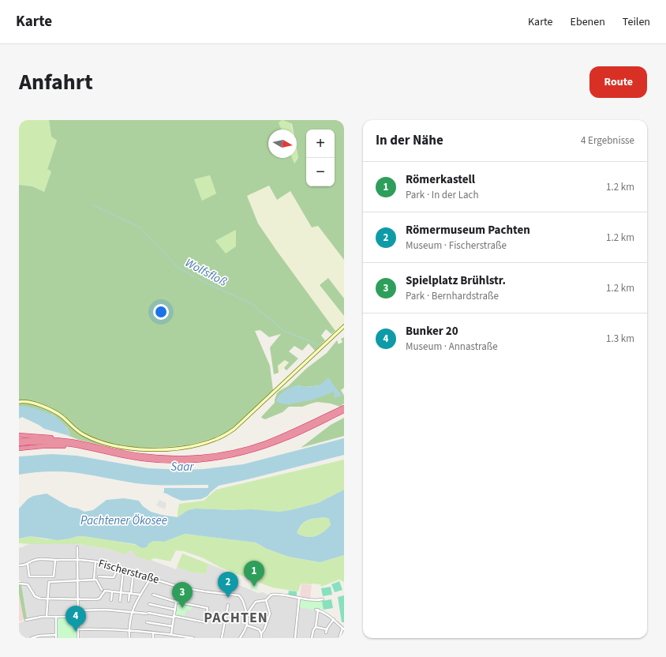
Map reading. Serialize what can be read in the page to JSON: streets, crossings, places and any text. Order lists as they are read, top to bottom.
{
  "streets": {
    "street": ["Fischerstraße"]
  },
  "districts": ["PACHTEN"],
  "water": ["Wolfsfloß", "Saar", "Pachtener Ökosee"],
  "north": "right",
  "page": {
    "header": "Karte",
    "nav": ["Karte", "Ebenen", "Teilen"],
    "title": "Anfahrt",
    "buttons": "Route",
    "heading": ["In der Nähe", "4 Ergebnisse"],
    "map_buttons": ["+", "−"],
    "list": [
      {
        "mark": "1",
        "name": "Römerkastell",
        "note": "Park · In der Lach",
        "value": "1.2 km"
      },
      {
        "mark": "2",
        "name": "Römermuseum Pachten",
        "note": "Museum · Fischerstraße",
        "value": "1.2 km"
      },
      {
        "mark": "3",
        "name": "Spielplatz Brühlstr.",
        "note": "Park · Bernhardstraße",
        "value": "1.2 km"
      },
      {
        "mark": "4",
        "name": "Bunker 20",
        "note": "Museum · Annastraße",
        "value": "1.3 km"
      }
    ],
    "pins": [
      "1",
      "2",
      "3",
      "4"
    ]
  }
}
